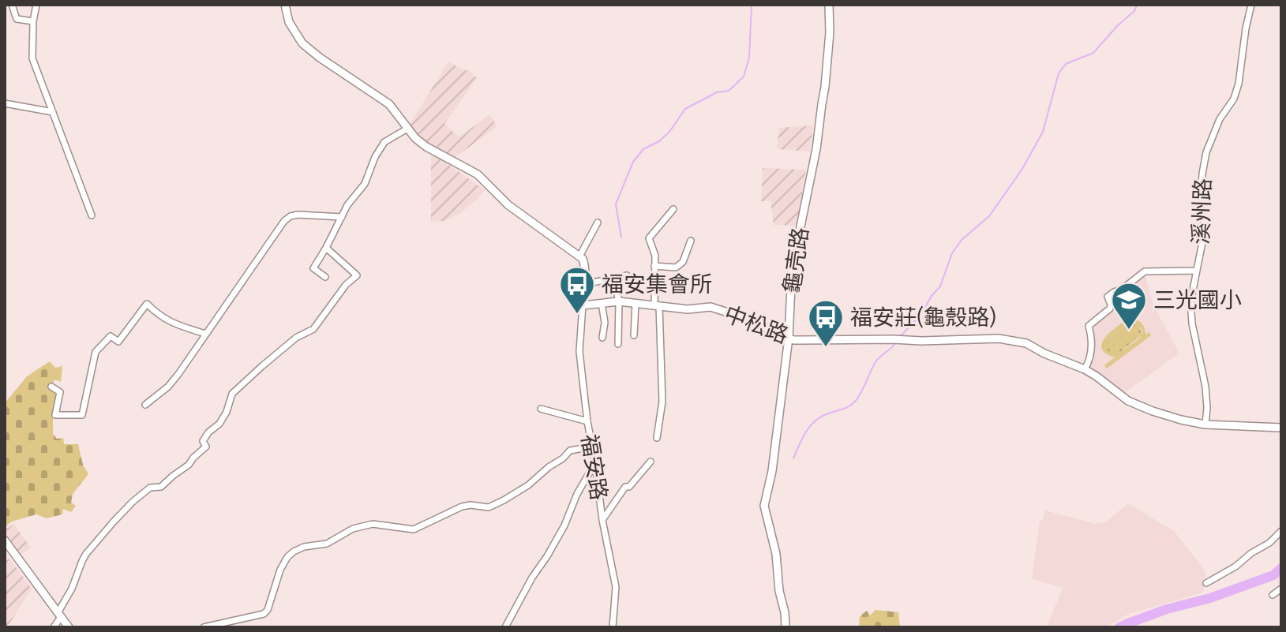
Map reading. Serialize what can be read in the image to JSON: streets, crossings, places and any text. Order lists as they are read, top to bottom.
{
  "streets": {
    "street": [
      "溪州路",
      "龜壳路",
      "中松路",
      "福安路"
    ]
  },
  "crossings": [
    ["溪州路", "中松路"],
    ["龜壳路", "中松路"],
    ["中松路", "福安路"]
  ],
  "places": {
    "bus stop": ["福安集會所", "福安莊(龜殼路)"],
    "school or university": ["三光國小"]
  }
}
